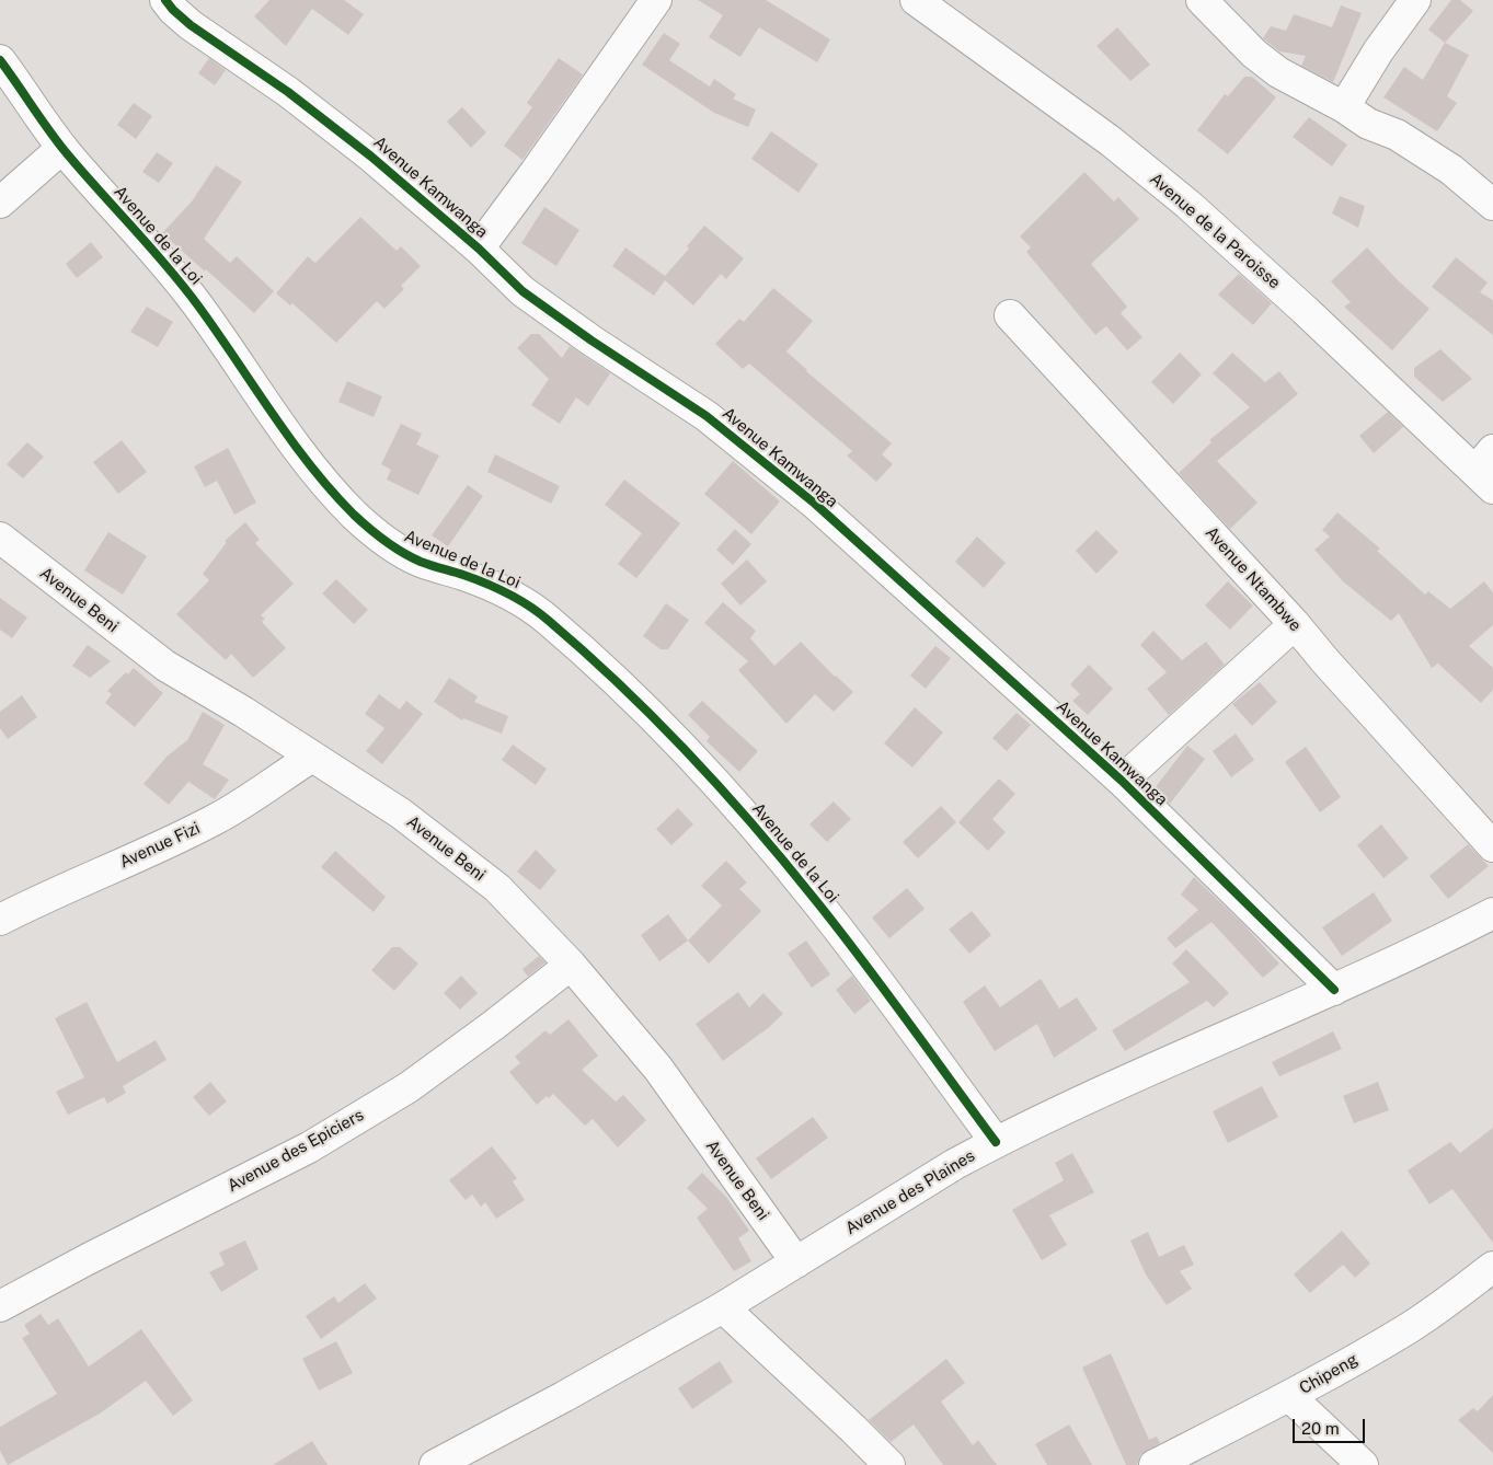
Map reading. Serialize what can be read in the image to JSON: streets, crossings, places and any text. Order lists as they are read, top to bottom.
{
  "streets": {
    "street": [
      "Avenue Kamwanga",
      "Avenue de la Paroisse",
      "Avenue de la Loi",
      "Avenue Ntambwe",
      "Avenue Beni",
      "Avenue Fizi",
      "Avenue des Epiciers",
      "Avenue des Plaines",
      "Chipeng"
    ]
  },
  "crossings": [
    ["Avenue Kamwanga", "Avenue des Plaines"],
    ["Avenue de la Loi", "Avenue des Plaines"],
    ["Avenue Beni", "Avenue Fizi"],
    ["Avenue Beni", "Avenue des Epiciers"],
    ["Avenue Beni", "Avenue des Plaines"]
  ],
  "scale_bar": "20 m"
}
